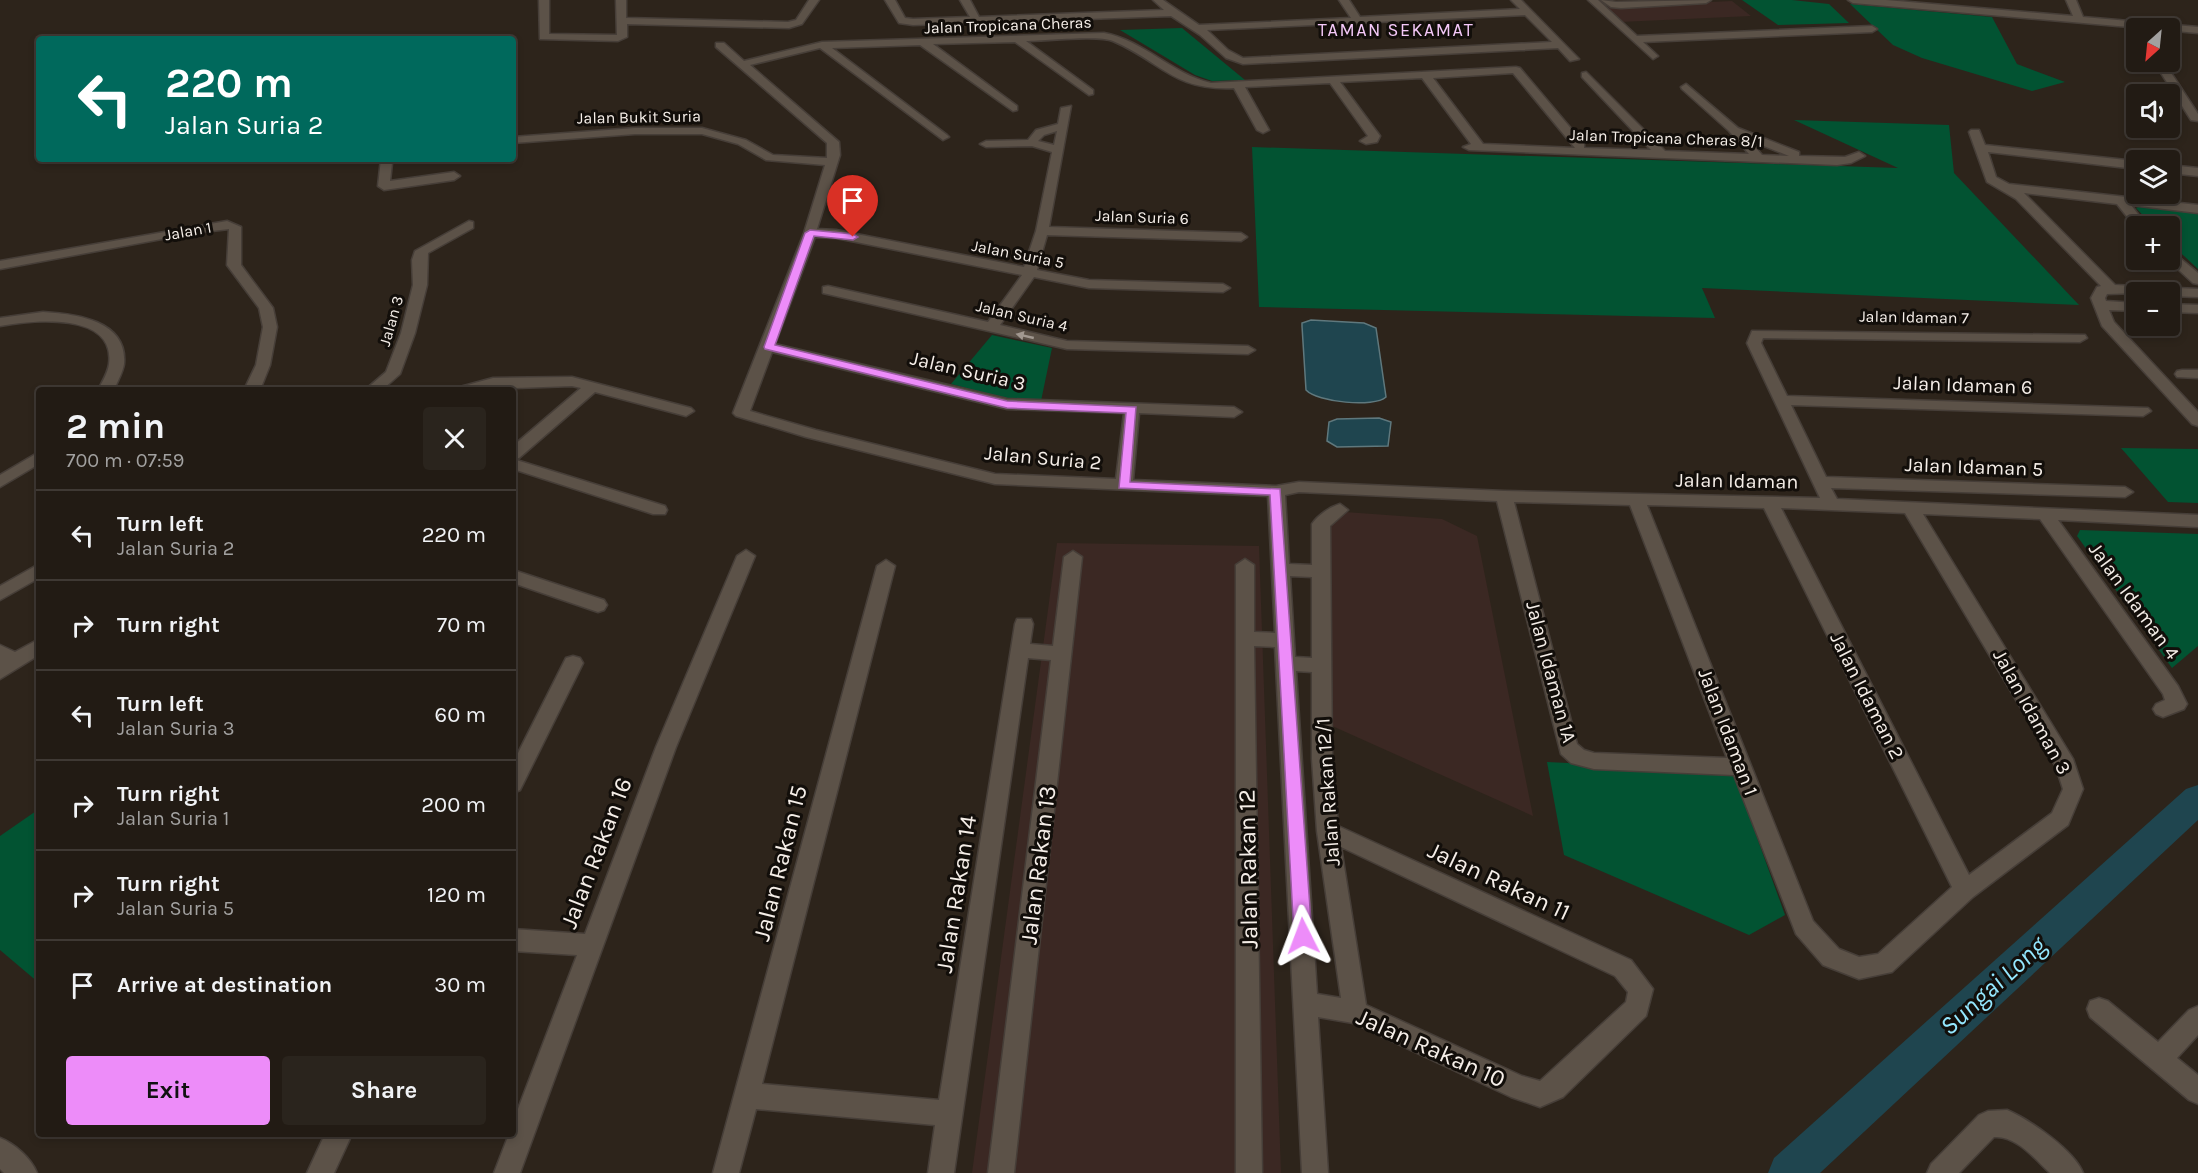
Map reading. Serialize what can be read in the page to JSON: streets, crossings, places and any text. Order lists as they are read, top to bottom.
{
  "streets": {
    "street": [
      "Jalan Tropicana Cheras",
      "Jalan Bukit Suria",
      "Jalan Tropicana Cheras 8/1",
      "Jalan Suria 6",
      "Jalan 1",
      "Jalan Suria 5",
      "Jalan Suria 4",
      "Jalan Idaman 7",
      "Jalan 3",
      "Jalan Suria 3",
      "Jalan Idaman 6",
      "Jalan Suria 2",
      "Jalan Idaman 5",
      "Jalan Idaman",
      "Jalan Idaman 4",
      "Jalan Idaman 1A",
      "Jalan Idaman 2",
      "Jalan Idaman 3",
      "Jalan Idaman 1",
      "Jalan Rakan 12/1",
      "Jalan Rakan 16",
      "Jalan Rakan 15",
      "Jalan Rakan 13",
      "Jalan Rakan 12",
      "Jalan Rakan 11",
      "Jalan Rakan 14",
      "Jalan Rakan 10"
    ]
  },
  "crossings": [
    ["Jalan Tropicana Cheras", "Jalan Tropicana Cheras 8/1"],
    ["Jalan Idaman 7", "Jalan Idaman 6"],
    ["Jalan Suria 3", "Jalan Suria 2"],
    ["Jalan Suria 2", "Jalan Idaman"],
    ["Jalan Idaman", "Jalan Idaman 4"],
    ["Jalan Idaman", "Jalan Idaman 1A"],
    ["Jalan Idaman", "Jalan Idaman 2"],
    ["Jalan Idaman", "Jalan Idaman 3"],
    ["Jalan Idaman", "Jalan Idaman 1"],
    ["Jalan Idaman 1A", "Jalan Idaman 1"],
    ["Jalan Idaman 2", "Jalan Idaman 3"],
    ["Jalan Idaman 3", "Jalan Idaman 1"],
    ["Jalan Rakan 12/1", "Jalan Rakan 11"],
    ["Jalan Rakan 12/1", "Jalan Rakan 10"],
    ["Jalan Rakan 11", "Jalan Rakan 10"]
  ],
  "one_way": ["Jalan Suria 4"],
  "districts": ["TAMAN SEKAMAT"],
  "water": ["Sungai Long"],
  "north": "bottom left",
  "page": {
    "map_buttons": ["+", "−"],
    "turn": ["220 m", "Jalan Suria 2"],
    "heading": ["2 min", "700 m · 07:59"],
    "list": [
      {
        "name": "Turn left",
        "note": "Jalan Suria 2",
        "value": "220 m"
      },
      {
        "name": "Turn right",
        "value": "70 m"
      },
      {
        "name": "Turn left",
        "note": "Jalan Suria 3",
        "value": "60 m"
      },
      {
        "name": "Turn right",
        "note": "Jalan Suria 1",
        "value": "200 m"
      },
      {
        "name": "Turn right",
        "note": "Jalan Suria 5",
        "value": "120 m"
      },
      {
        "name": "Arrive at destination",
        "value": "30 m"
      }
    ],
    "buttons": ["Exit", "Share"]
  }
}
